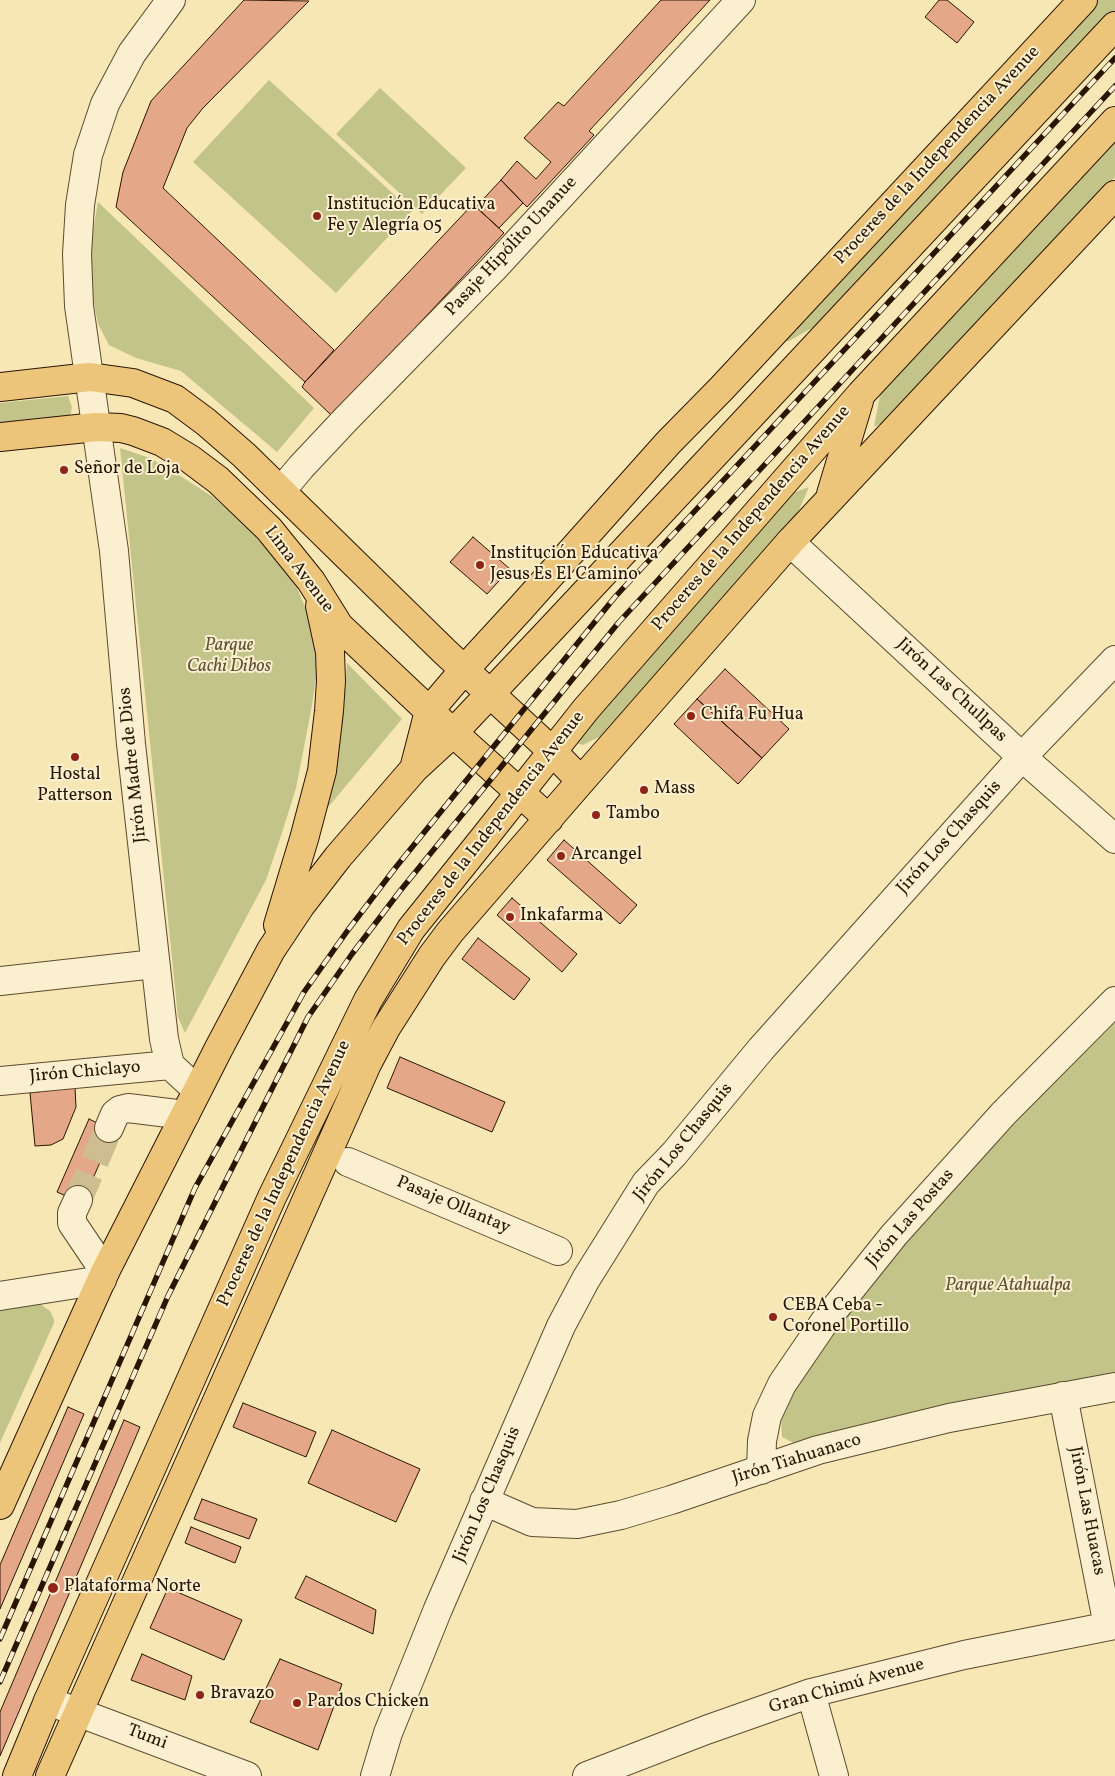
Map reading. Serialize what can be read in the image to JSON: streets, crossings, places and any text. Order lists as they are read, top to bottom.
{
  "streets": {
    "main road": ["Proceres de la Independencia Avenue", "Lima Avenue"],
    "street": [
      "Pasaje Hipólito Unanue",
      "Jirón Las Chullpas",
      "Jirón Madre de Dios",
      "Jirón Los Chasquis",
      "Jirón Chiclayo",
      "Pasaje Ollantay",
      "Jirón Las Postas",
      "Jirón Tiahuanaco",
      "Jirón Las Huacas",
      "Gran Chimú Avenue",
      "Tumi"
    ]
  },
  "crossings": [
    ["Proceres de la Independencia Avenue", "Lima Avenue"],
    ["Proceres de la Independencia Avenue", "Jirón Las Chullpas"],
    ["Proceres de la Independencia Avenue", "Tumi"],
    ["Pasaje Hipólito Unanue", "Lima Avenue"],
    ["Lima Avenue", "Jirón Madre de Dios"],
    ["Jirón Las Chullpas", "Jirón Los Chasquis"],
    ["Jirón Madre de Dios", "Jirón Chiclayo"],
    ["Jirón Los Chasquis", "Jirón Tiahuanaco"],
    ["Jirón Las Postas", "Jirón Tiahuanaco"],
    ["Jirón Tiahuanaco", "Jirón Las Huacas"],
    ["Jirón Las Huacas", "Gran Chimú Avenue"]
  ],
  "parks": ["Parque Cachi Dibos", "Parque Atahualpa"],
  "places": [
    "Institución Educativa Fe y Alegría 05",
    "Señor de Loja",
    "Institución Educativa Jesus Es El Camino",
    "Chifa Fu Hua",
    "Hostal Patterson",
    "Mass",
    "Tambo",
    "Arcangel",
    "Inkafarma",
    "CEBA Ceba - Coronel Portillo",
    "Plataforma Norte",
    "Bravazo",
    "Pardos Chicken"
  ]
}
